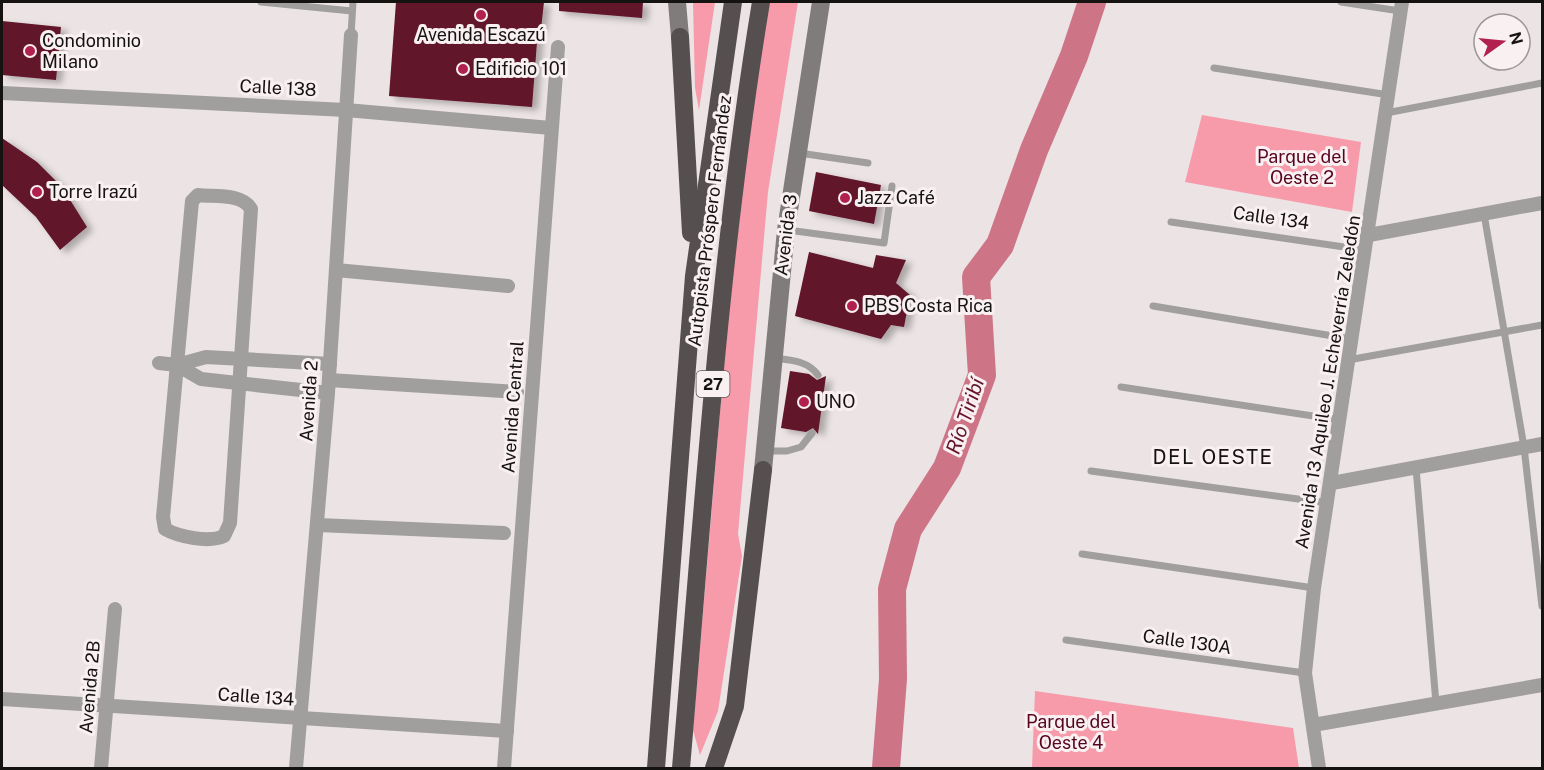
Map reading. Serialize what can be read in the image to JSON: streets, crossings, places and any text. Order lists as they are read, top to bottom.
{
  "streets": {
    "highway": ["Autopista Próspero Fernández", "27"],
    "street": [
      "Calle 138",
      "Calle 134",
      "Avenida 3",
      "Avenida 13 Aquileo J. Echeverría Zeledón",
      "Avenida 2",
      "Avenida Central",
      "Avenida 2B"
    ],
    "lane": ["Calle 130A"]
  },
  "crossings": [
    ["Calle 138", "Avenida 2"],
    ["Calle 138", "Avenida Central"],
    ["Calle 134", "Avenida 13 Aquileo J. Echeverría Zeledón"],
    ["Calle 134", "Avenida 2"],
    ["Calle 134", "Avenida Central"],
    ["Calle 134", "Avenida 2B"],
    ["Avenida 13 Aquileo J. Echeverría Zeledón", "Calle 130A"]
  ],
  "districts": ["DEL OESTE"],
  "water": ["Río Tiribí"],
  "parks": ["Parque del Oeste 2", "Parque del Oeste 4"],
  "places": [
    "Avenida Escazú",
    "Condominio Milano",
    "Edificio 101",
    "Torre Irazú",
    "Jazz Café",
    "PBS Costa Rica",
    "UNO"
  ],
  "north": "right"
}
